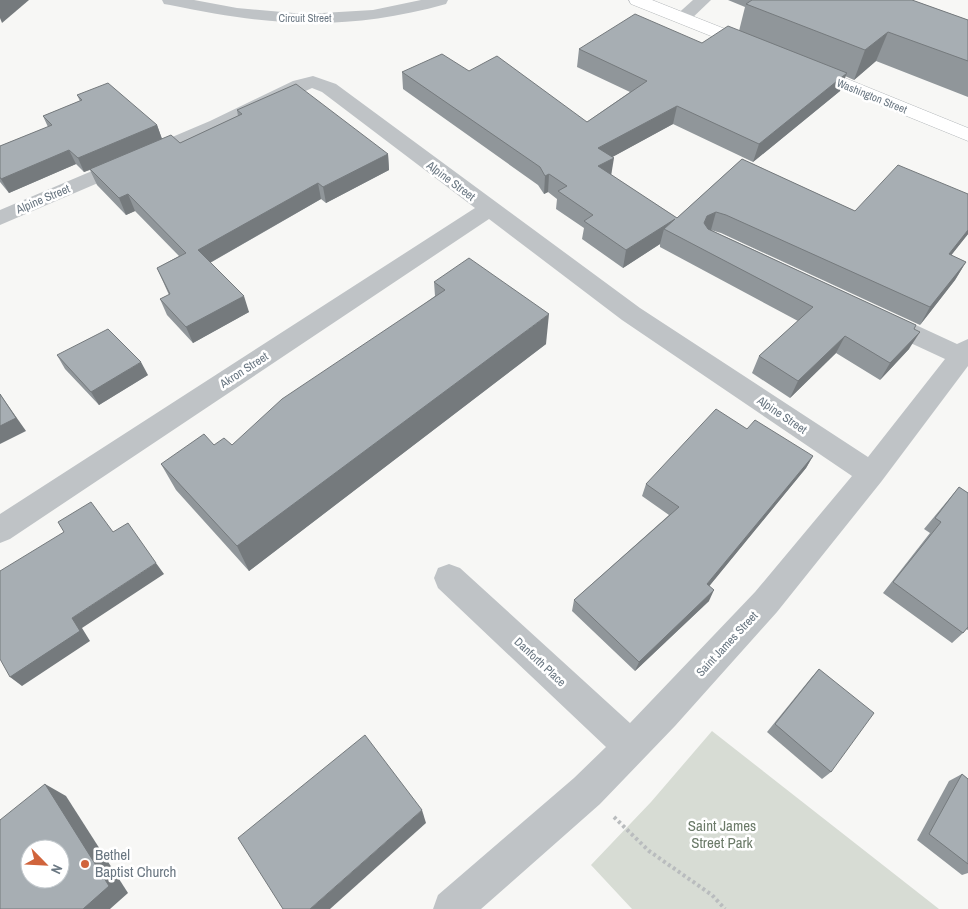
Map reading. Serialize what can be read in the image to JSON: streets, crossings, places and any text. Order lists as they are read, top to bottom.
{
  "streets": {
    "main road": ["Washington Street"],
    "street": [
      "Circuit Street",
      "Alpine Street",
      "Akron Street",
      "Saint James Street",
      "Danforth Place"
    ]
  },
  "crossings": [
    ["Alpine Street", "Akron Street"],
    ["Alpine Street", "Saint James Street"],
    ["Saint James Street", "Danforth Place"]
  ],
  "parks": ["Saint James Street Park"],
  "places": ["Bethel Baptist Church"],
  "north": "bottom right"
}
